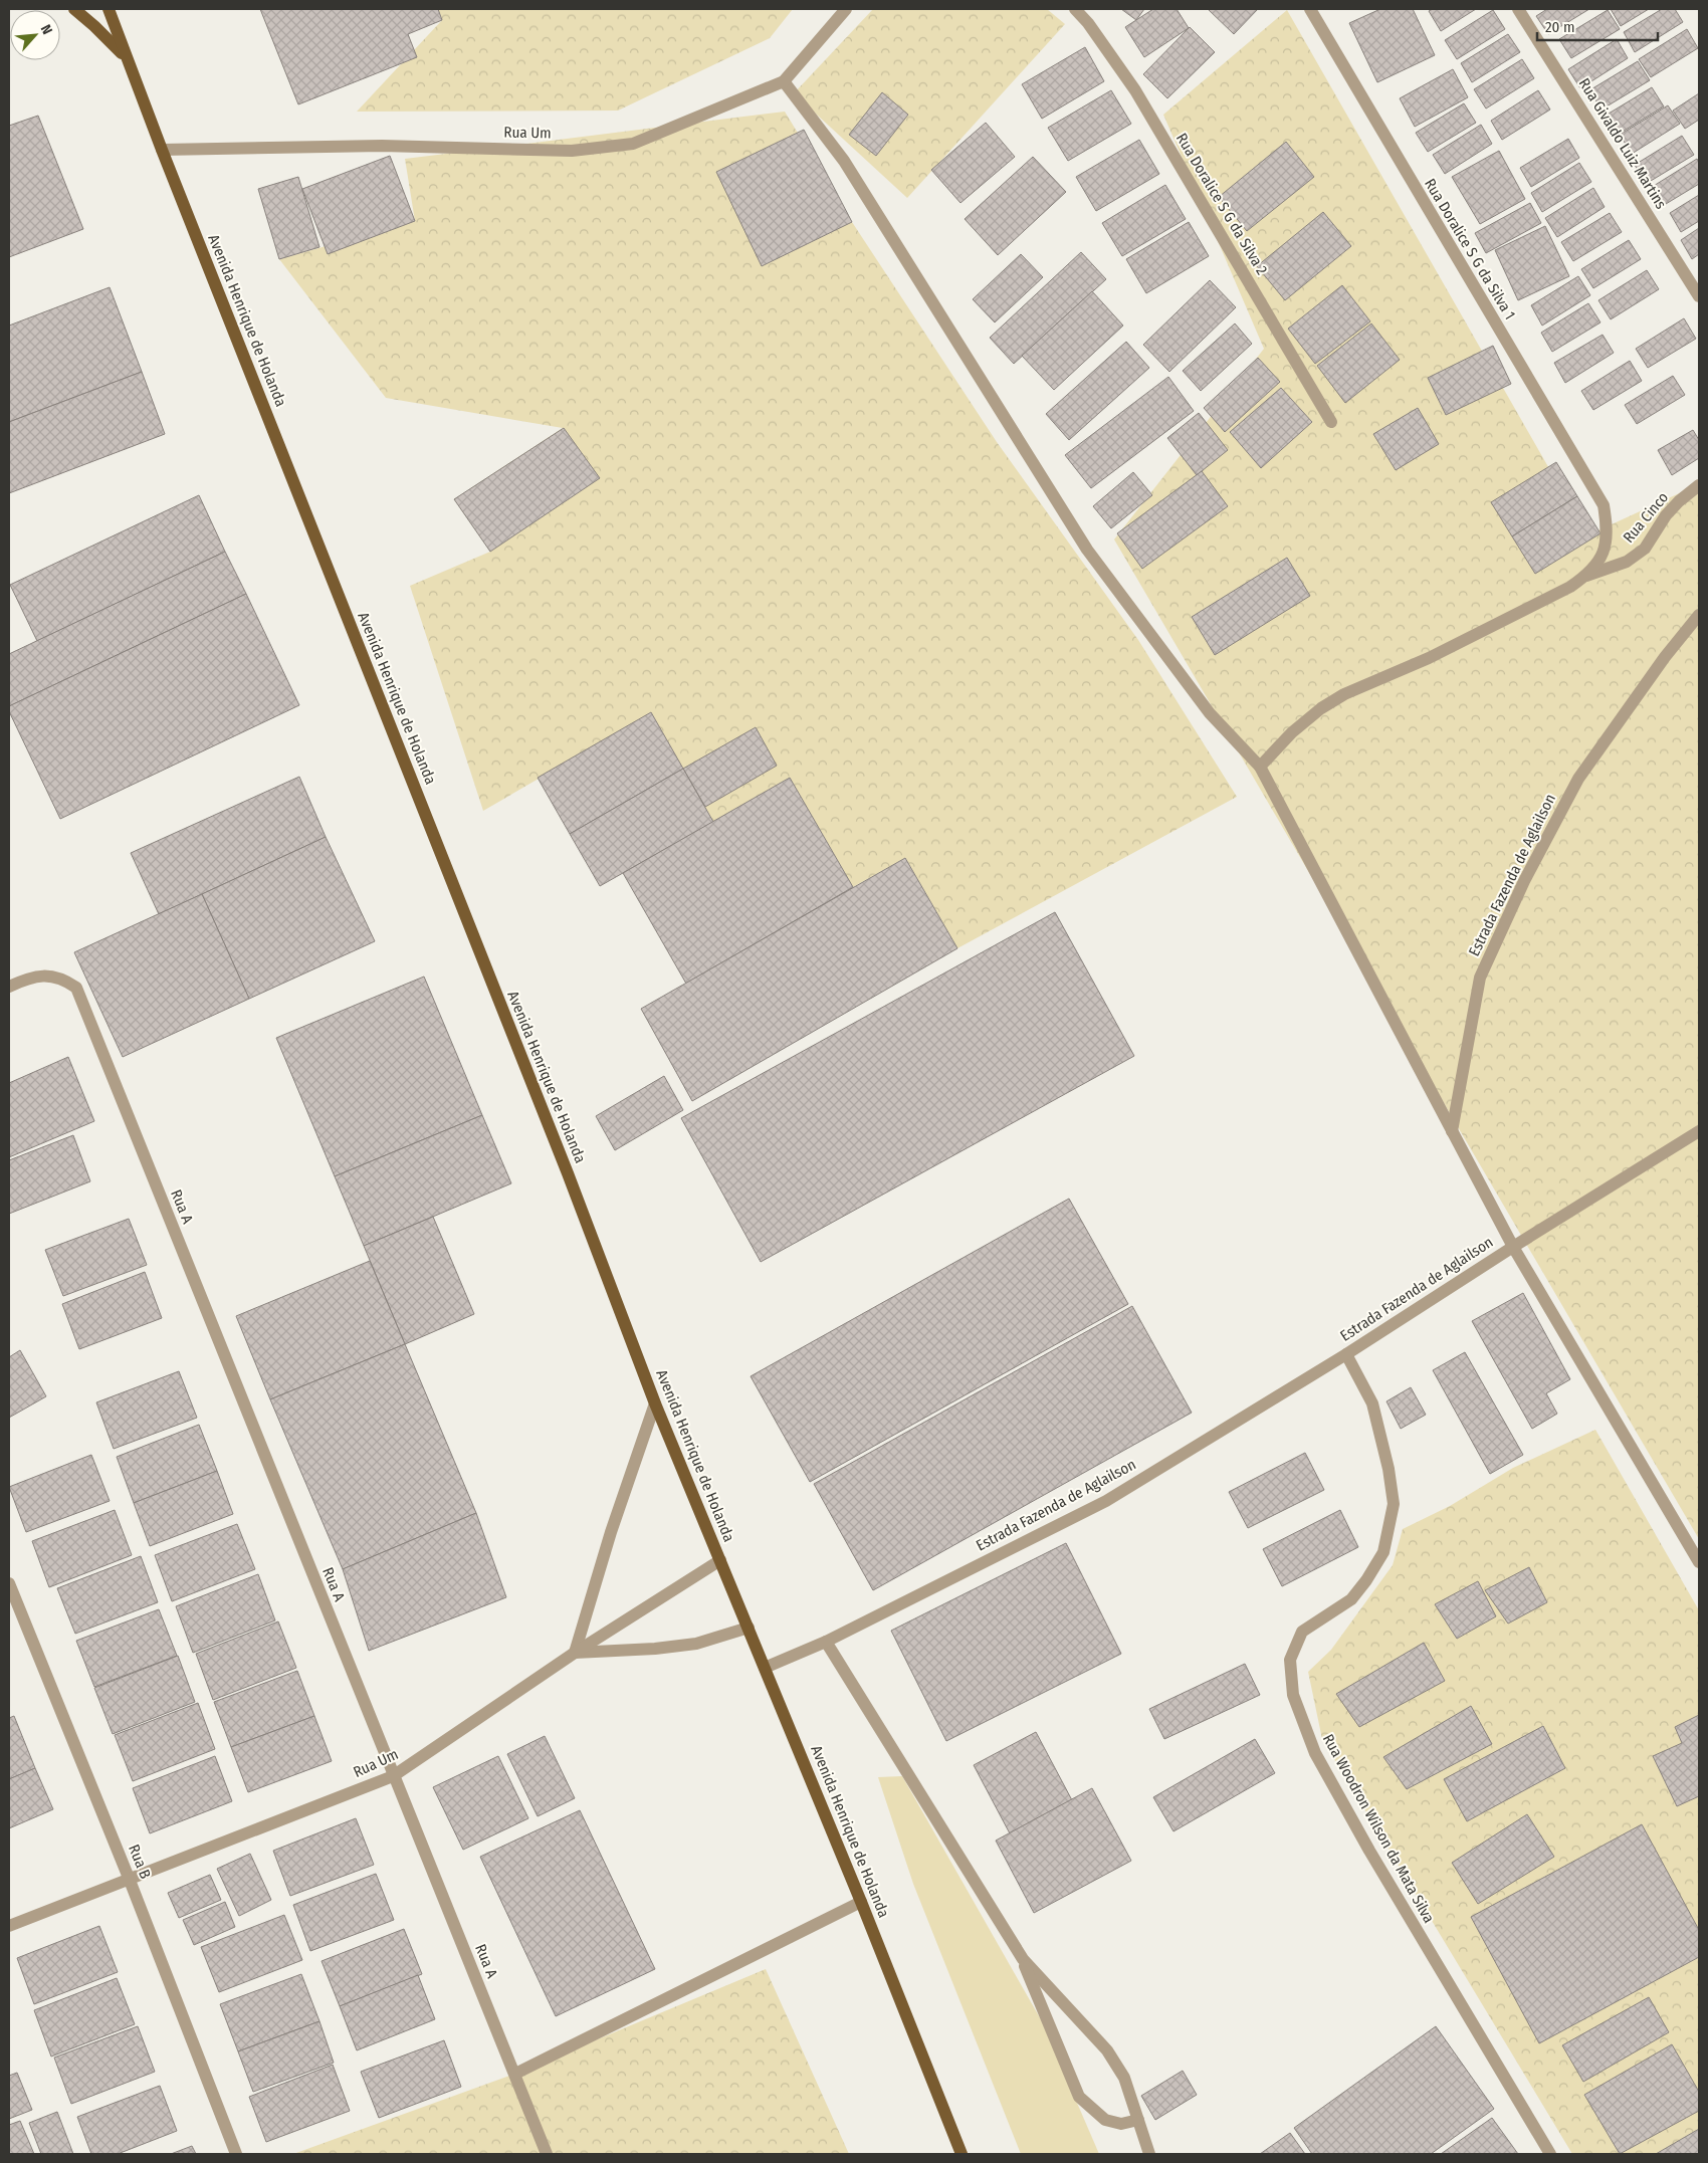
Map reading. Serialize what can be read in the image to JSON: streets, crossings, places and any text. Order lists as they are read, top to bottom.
{
  "streets": {
    "main road": ["Avenida Henrique de Holanda"],
    "street": [
      "Rua Um",
      "Rua Givaldo Luiz Martins",
      "Rua Doralice S G da Silva 2",
      "Rua Doralice S G da Silva 1",
      "Rua Cinco",
      "Estrada Fazenda de Aglailson",
      "Rua A",
      "Rua Woodron Wilson da Mata Silva",
      "Rua B"
    ]
  },
  "crossings": [
    ["Rua Um", "Avenida Henrique de Holanda"],
    ["Rua Um", "Rua A"],
    ["Rua Um", "Rua B"],
    ["Rua Doralice S G da Silva 1", "Rua Cinco"],
    ["Avenida Henrique de Holanda", "Estrada Fazenda de Aglailson"],
    ["Estrada Fazenda de Aglailson", "Rua Woodron Wilson da Mata Silva"]
  ],
  "scale_bar": "20 m",
  "north": "top right"
}
